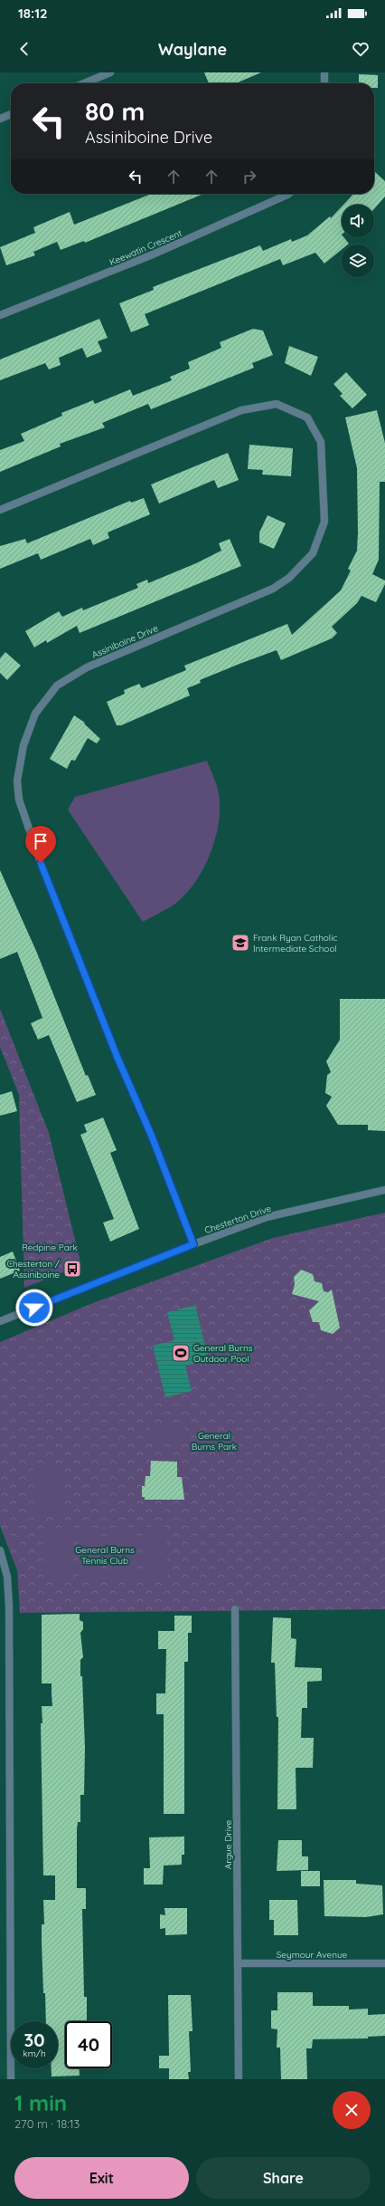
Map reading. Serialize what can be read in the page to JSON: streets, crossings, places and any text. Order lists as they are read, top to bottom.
{
  "streets": {
    "street": [
      "Keewatin Crescent",
      "Assiniboine Drive",
      "Chesterton Drive",
      "Argue Drive",
      "Seymour Avenue"
    ]
  },
  "crossings": [
    ["Assiniboine Drive", "Chesterton Drive"],
    ["Argue Drive", "Seymour Avenue"]
  ],
  "parks": ["Redpine Park", "General Burns Park", "General Burns Tennis Club"],
  "places": {
    "school or university": ["Frank Ryan Catholic Intermediate School"],
    "bus stop": ["Chesterton / Assiniboine"],
    "sports": ["General Burns Outdoor Pool"]
  },
  "page": {
    "status": "18:12",
    "header": "Waylane",
    "turn": ["80 m", "Assiniboine Drive"],
    "speed": "30 km/h",
    "limit": "40",
    "heading": ["1 min", "270 m · 18:13"],
    "buttons": ["Exit", "Share"]
  }
}
